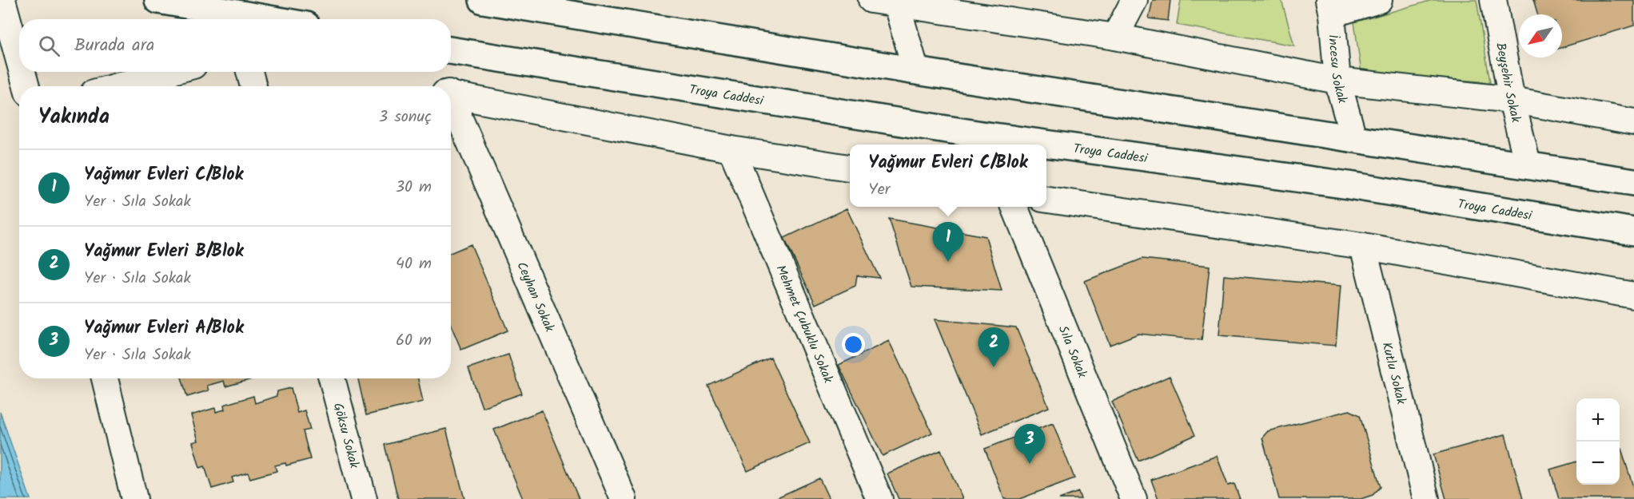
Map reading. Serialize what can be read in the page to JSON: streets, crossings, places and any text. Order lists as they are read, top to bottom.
{
  "streets": {
    "main road": ["Troya Caddesi"],
    "street": [
      "İncesu Sokak",
      "Beyşehir Sokak",
      "Ceyhan Sokak",
      "Mehmet Çubuklu Sokak",
      "Sıla Sokak",
      "Kutlu Sokak",
      "Göksu Sokak"
    ]
  },
  "north": "bottom left",
  "page": {
    "search": "Burada ara",
    "heading": ["Yakında", "3 sonuç"],
    "popup": ["Yağmur Evleri C/Blok", "Yer"],
    "list": [
      {
        "mark": "1",
        "name": "Yağmur Evleri C/Blok",
        "note": "Yer · Sıla Sokak",
        "value": "30 m"
      },
      {
        "mark": "2",
        "name": "Yağmur Evleri B/Blok",
        "note": "Yer · Sıla Sokak",
        "value": "40 m"
      },
      {
        "mark": "3",
        "name": "Yağmur Evleri A/Blok",
        "note": "Yer · Sıla Sokak",
        "value": "60 m"
      }
    ],
    "pins": ["1", "2", "3"],
    "map_buttons": ["+", "−"]
  }
}
